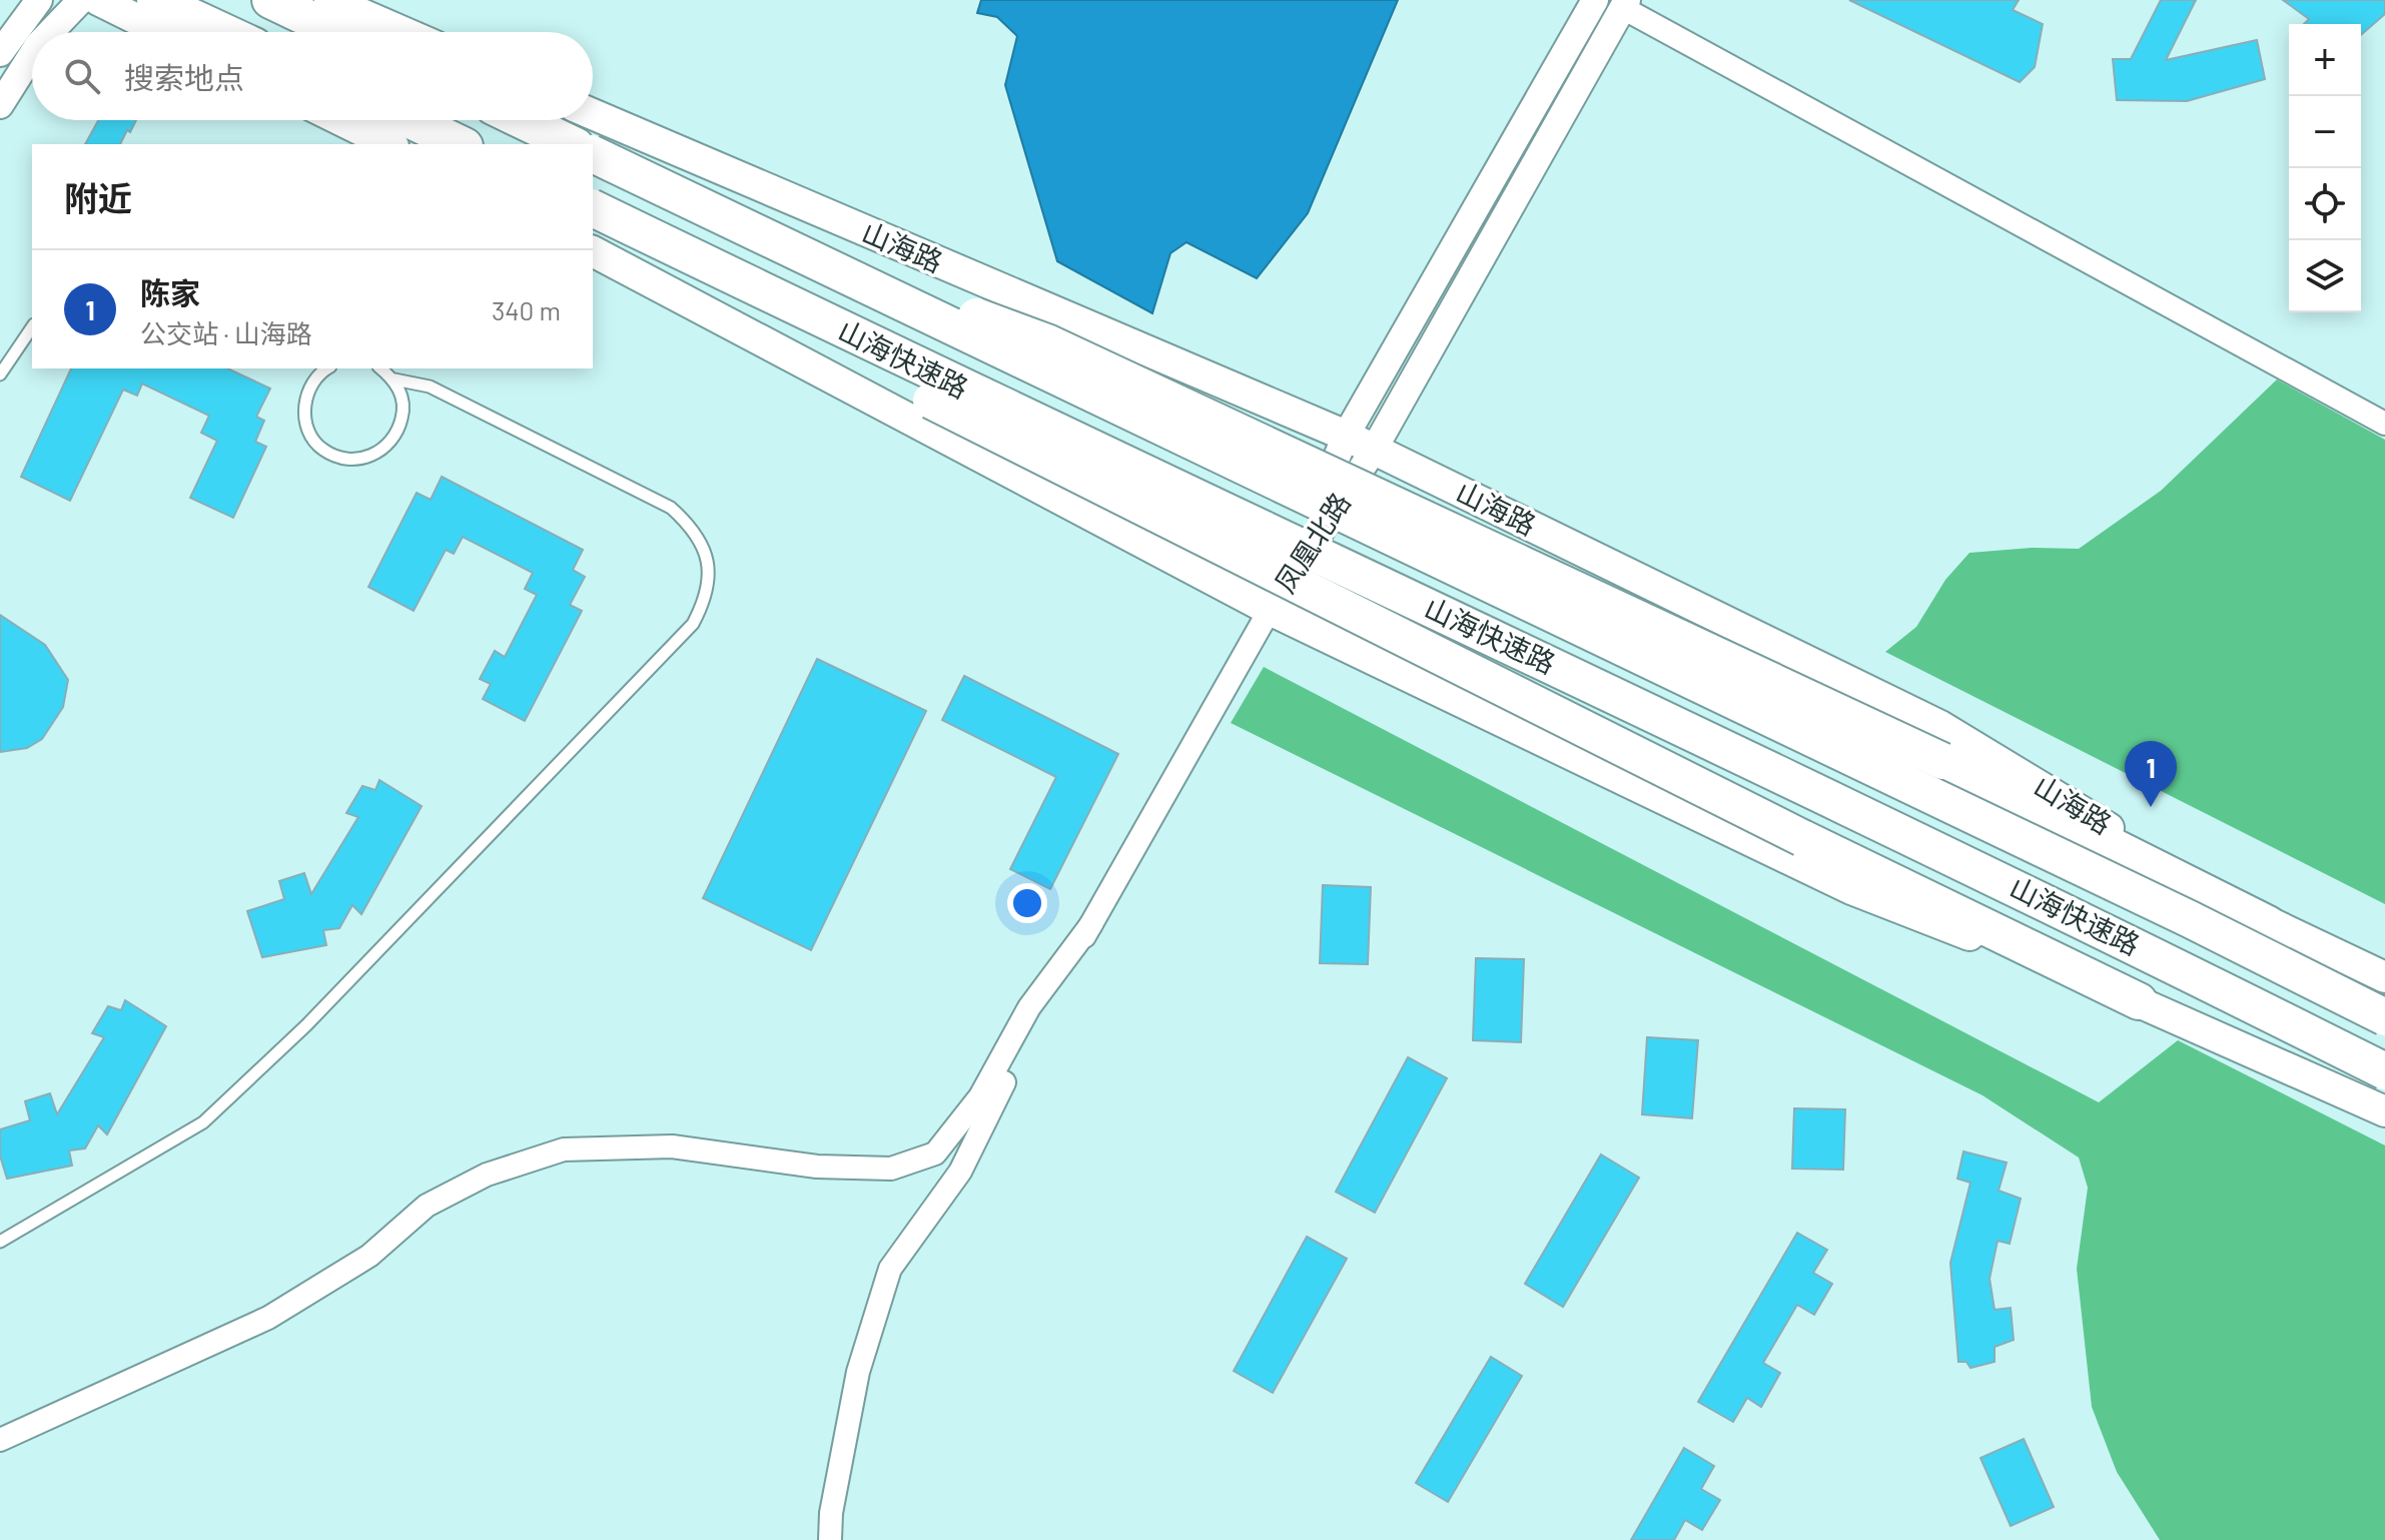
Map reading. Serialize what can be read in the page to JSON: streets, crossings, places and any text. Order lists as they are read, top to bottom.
{
  "streets": {
    "highway": ["山海快速路"],
    "main road": ["山海路"],
    "street": ["凤凰北路"]
  },
  "crossings": [
    ["山海路", "凤凰北路"]
  ],
  "page": {
    "map_buttons": ["+", "−"],
    "search": "搜索地点",
    "heading": "附近",
    "list": [
      {
        "mark": "1",
        "name": "陈家",
        "note": "公交站 · 山海路",
        "value": "340 m"
      }
    ],
    "pins": "1"
  }
}
